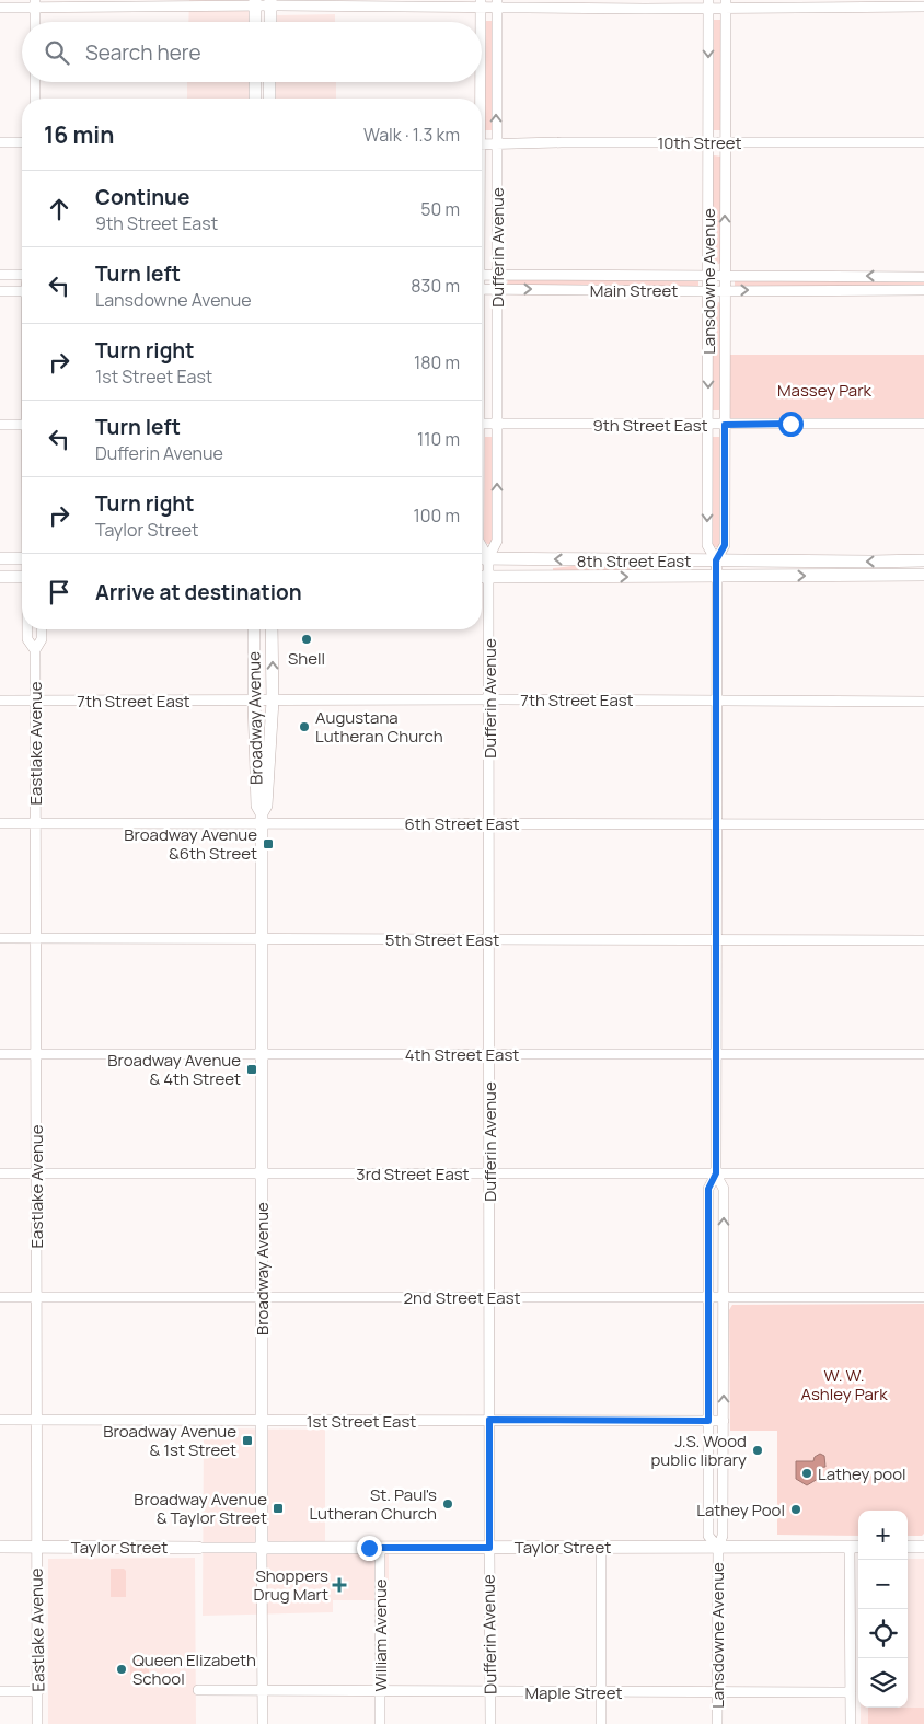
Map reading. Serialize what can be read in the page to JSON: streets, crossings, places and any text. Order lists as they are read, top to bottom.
{
  "streets": {
    "main road": ["8th Street East", "Broadway Avenue", "Taylor Street"],
    "street": [
      "10th Street",
      "Dufferin Avenue",
      "Lansdowne Avenue",
      "Main Street",
      "9th Street East",
      "7th Street East",
      "Eastlake Avenue",
      "6th Street East",
      "5th Street East",
      "4th Street East",
      "3rd Street East",
      "2nd Street East",
      "1st Street East",
      "William Avenue",
      "Maple Street"
    ]
  },
  "crossings": [
    ["10th Street", "Dufferin Avenue"],
    ["10th Street", "Lansdowne Avenue"],
    ["Dufferin Avenue", "Main Street"],
    ["Dufferin Avenue", "9th Street East"],
    ["Dufferin Avenue", "8th Street East"],
    ["Dufferin Avenue", "7th Street East"],
    ["Dufferin Avenue", "6th Street East"],
    ["Dufferin Avenue", "5th Street East"],
    ["Dufferin Avenue", "4th Street East"],
    ["Dufferin Avenue", "3rd Street East"],
    ["Dufferin Avenue", "2nd Street East"],
    ["Dufferin Avenue", "1st Street East"],
    ["Dufferin Avenue", "Taylor Street"],
    ["Dufferin Avenue", "Maple Street"],
    ["Lansdowne Avenue", "Main Street"],
    ["Lansdowne Avenue", "9th Street East"],
    ["Lansdowne Avenue", "8th Street East"],
    ["Lansdowne Avenue", "7th Street East"],
    ["Lansdowne Avenue", "6th Street East"],
    ["Lansdowne Avenue", "5th Street East"],
    ["Lansdowne Avenue", "4th Street East"],
    ["Lansdowne Avenue", "3rd Street East"],
    ["Lansdowne Avenue", "2nd Street East"],
    ["Lansdowne Avenue", "1st Street East"],
    ["Lansdowne Avenue", "Taylor Street"],
    ["Lansdowne Avenue", "Maple Street"],
    ["7th Street East", "Broadway Avenue"],
    ["7th Street East", "Eastlake Avenue"],
    ["Broadway Avenue", "6th Street East"],
    ["Broadway Avenue", "5th Street East"],
    ["Broadway Avenue", "4th Street East"],
    ["Broadway Avenue", "3rd Street East"],
    ["Broadway Avenue", "2nd Street East"],
    ["Broadway Avenue", "1st Street East"],
    ["Broadway Avenue", "Taylor Street"],
    ["Broadway Avenue", "Maple Street"],
    ["Eastlake Avenue", "6th Street East"],
    ["Eastlake Avenue", "5th Street East"],
    ["Eastlake Avenue", "4th Street East"],
    ["Eastlake Avenue", "3rd Street East"],
    ["Eastlake Avenue", "2nd Street East"],
    ["Eastlake Avenue", "1st Street East"],
    ["Eastlake Avenue", "Taylor Street"],
    ["Taylor Street", "William Avenue"],
    ["William Avenue", "Maple Street"]
  ],
  "parks": ["Massey Park", "W. W. Ashley Park"],
  "places": {
    "other": [
      "Shell",
      "Augustana Lutheran Church",
      "J.S. Wood public library",
      "Lathey pool",
      "St. Paul's Lutheran Church",
      "Lathey Pool",
      "Queen Elizabeth School"
    ],
    "transit": [
      "Broadway Avenue &6th Street",
      "Broadway Avenue & 4th Street",
      "Broadway Avenue & 1st Street",
      "Broadway Avenue & Taylor Street"
    ],
    "health": ["Shoppers Drug Mart"]
  },
  "page": {
    "search": "Search here",
    "heading": ["16 min", "Walk · 1.3 km"],
    "list": [
      ["Continue", "9th Street East", "50 m"],
      ["Turn left", "Lansdowne Avenue", "830 m"],
      ["Turn right", "1st Street East", "180 m"],
      ["Turn left", "Dufferin Avenue", "110 m"],
      ["Turn right", "Taylor Street", "100 m"],
      "Arrive at destination"
    ],
    "map_buttons": ["+", "−"]
  }
}
